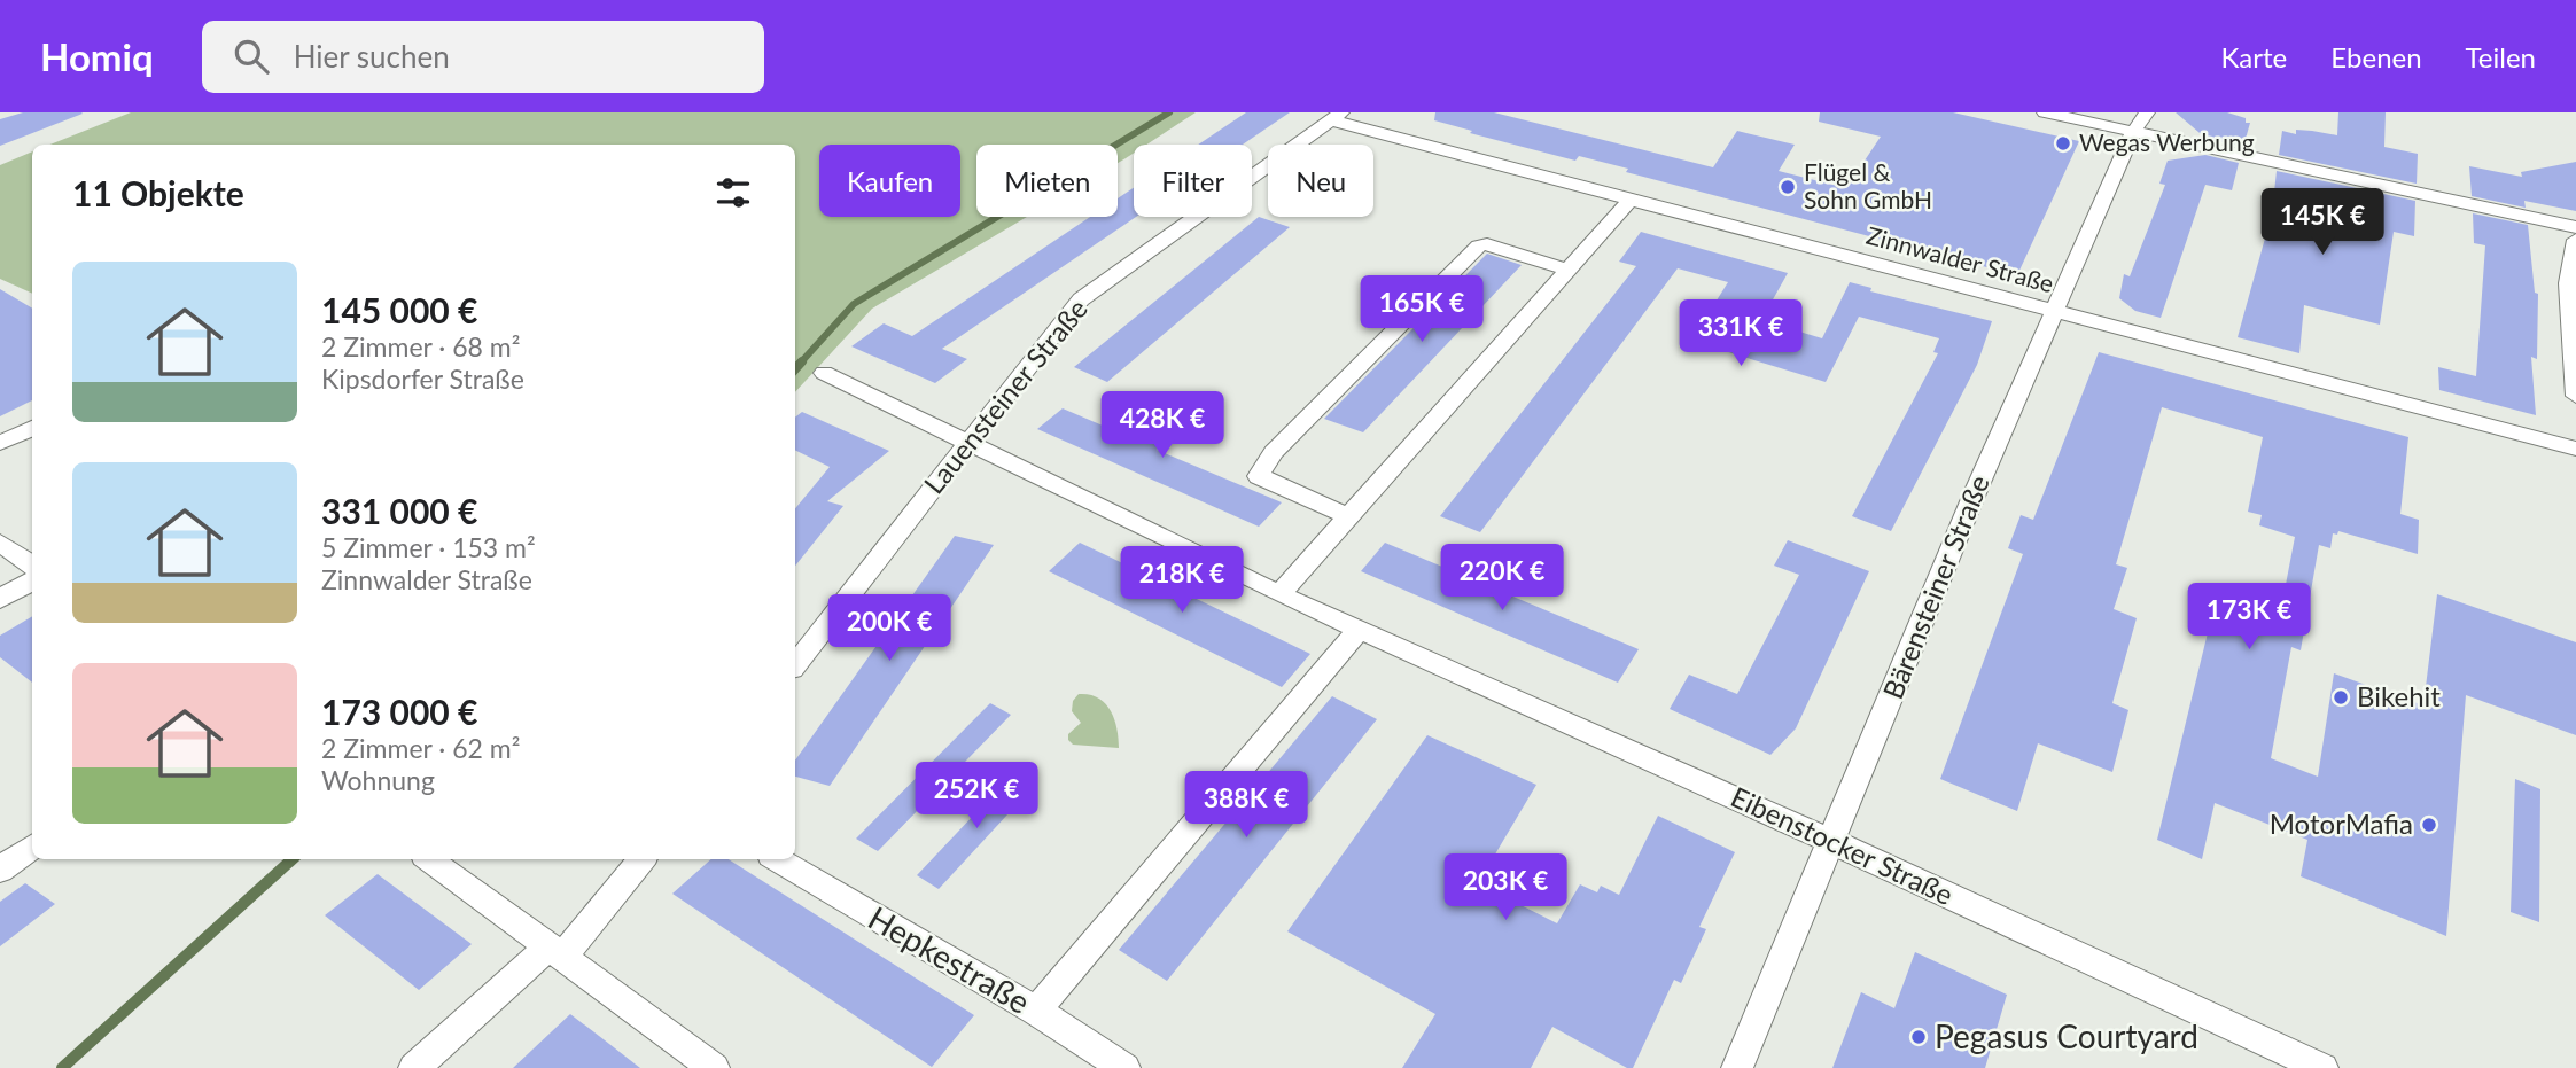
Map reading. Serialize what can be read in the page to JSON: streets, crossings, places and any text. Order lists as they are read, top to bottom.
{
  "streets": {
    "street": [
      "Zinnwalder Straße",
      "Lauensteiner Straße",
      "Bärensteiner Straße",
      "Eibenstocker Straße",
      "Hepkestraße"
    ]
  },
  "crossings": [
    ["Zinnwalder Straße", "Lauensteiner Straße"],
    ["Zinnwalder Straße", "Bärensteiner Straße"],
    ["Lauensteiner Straße", "Eibenstocker Straße"],
    ["Bärensteiner Straße", "Eibenstocker Straße"]
  ],
  "places": [
    "Wegas Werbung",
    "Flügel & Sohn GmbH",
    "Bikehit",
    "MotorMafia",
    "Pegasus Courtyard"
  ],
  "page": {
    "header": "Homiq",
    "search": "Hier suchen",
    "nav": ["Karte", "Ebenen", "Teilen"],
    "chip": [
      "Kaufen",
      "Mieten",
      "Filter",
      "Neu"
    ],
    "heading": "11 Objekte",
    "price": [
      "145K €",
      "165K €",
      "331K €",
      "428K €",
      "220K €",
      "218K €",
      "173K €",
      "200K €",
      "252K €",
      "388K €",
      "203K €"
    ],
    "list": [
      {
        "name": "145 000 €",
        "note": "2 Zimmer · 68 m² · Kipsdorfer Straße"
      },
      {
        "name": "331 000 €",
        "note": "5 Zimmer · 153 m² · Zinnwalder Straße"
      },
      {
        "name": "173 000 €",
        "note": "2 Zimmer · 62 m² · Wohnung"
      }
    ]
  }
}
